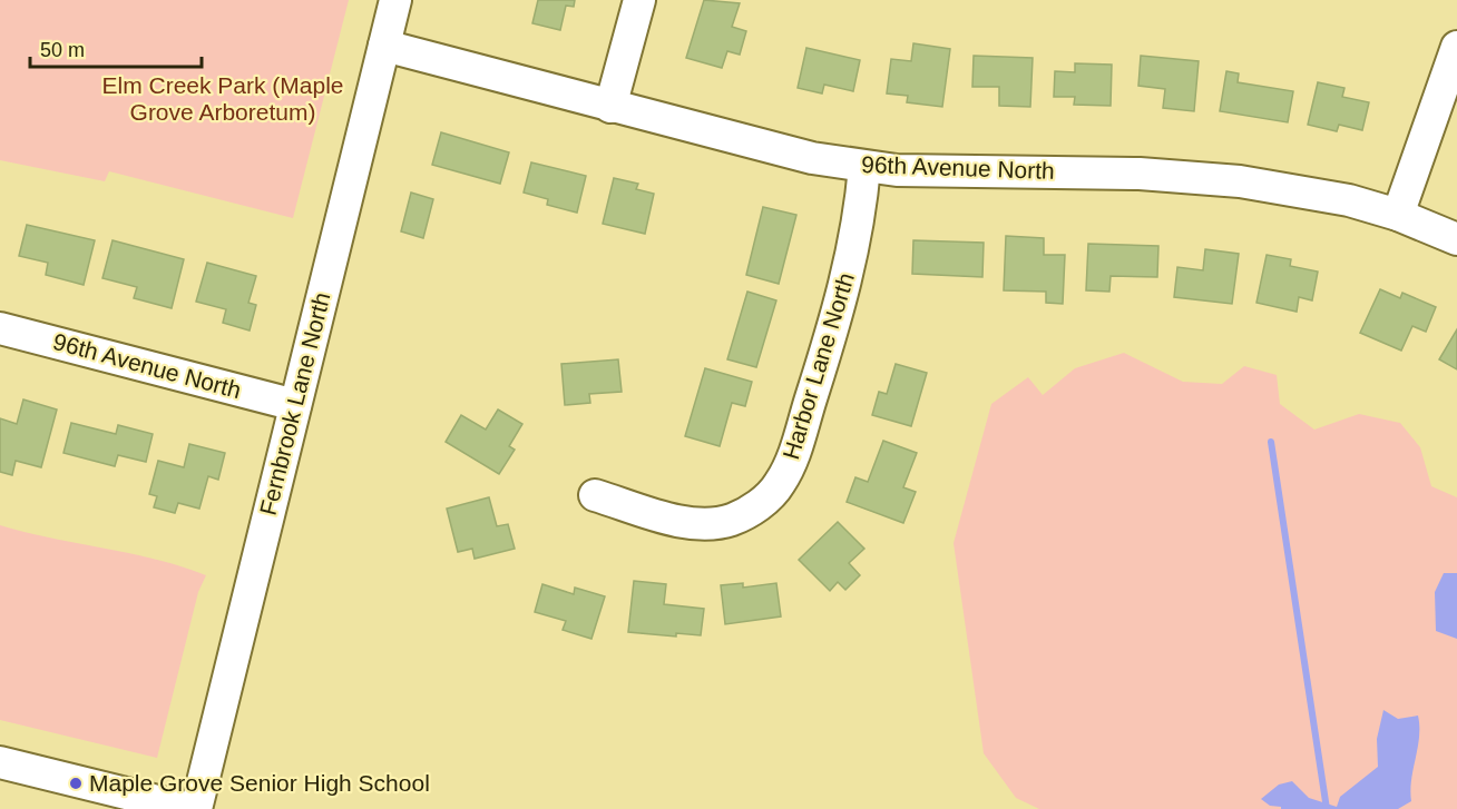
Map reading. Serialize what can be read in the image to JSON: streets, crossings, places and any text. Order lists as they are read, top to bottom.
{
  "streets": {
    "street": ["96th Avenue North", "Harbor Lane North", "Fernbrook Lane North"]
  },
  "crossings": [
    ["96th Avenue North", "Harbor Lane North"],
    ["96th Avenue North", "Fernbrook Lane North"]
  ],
  "parks": ["Elm Creek Park (Maple Grove Arboretum)"],
  "places": ["Maple Grove Senior High School"],
  "scale_bar": "50 m"
}
